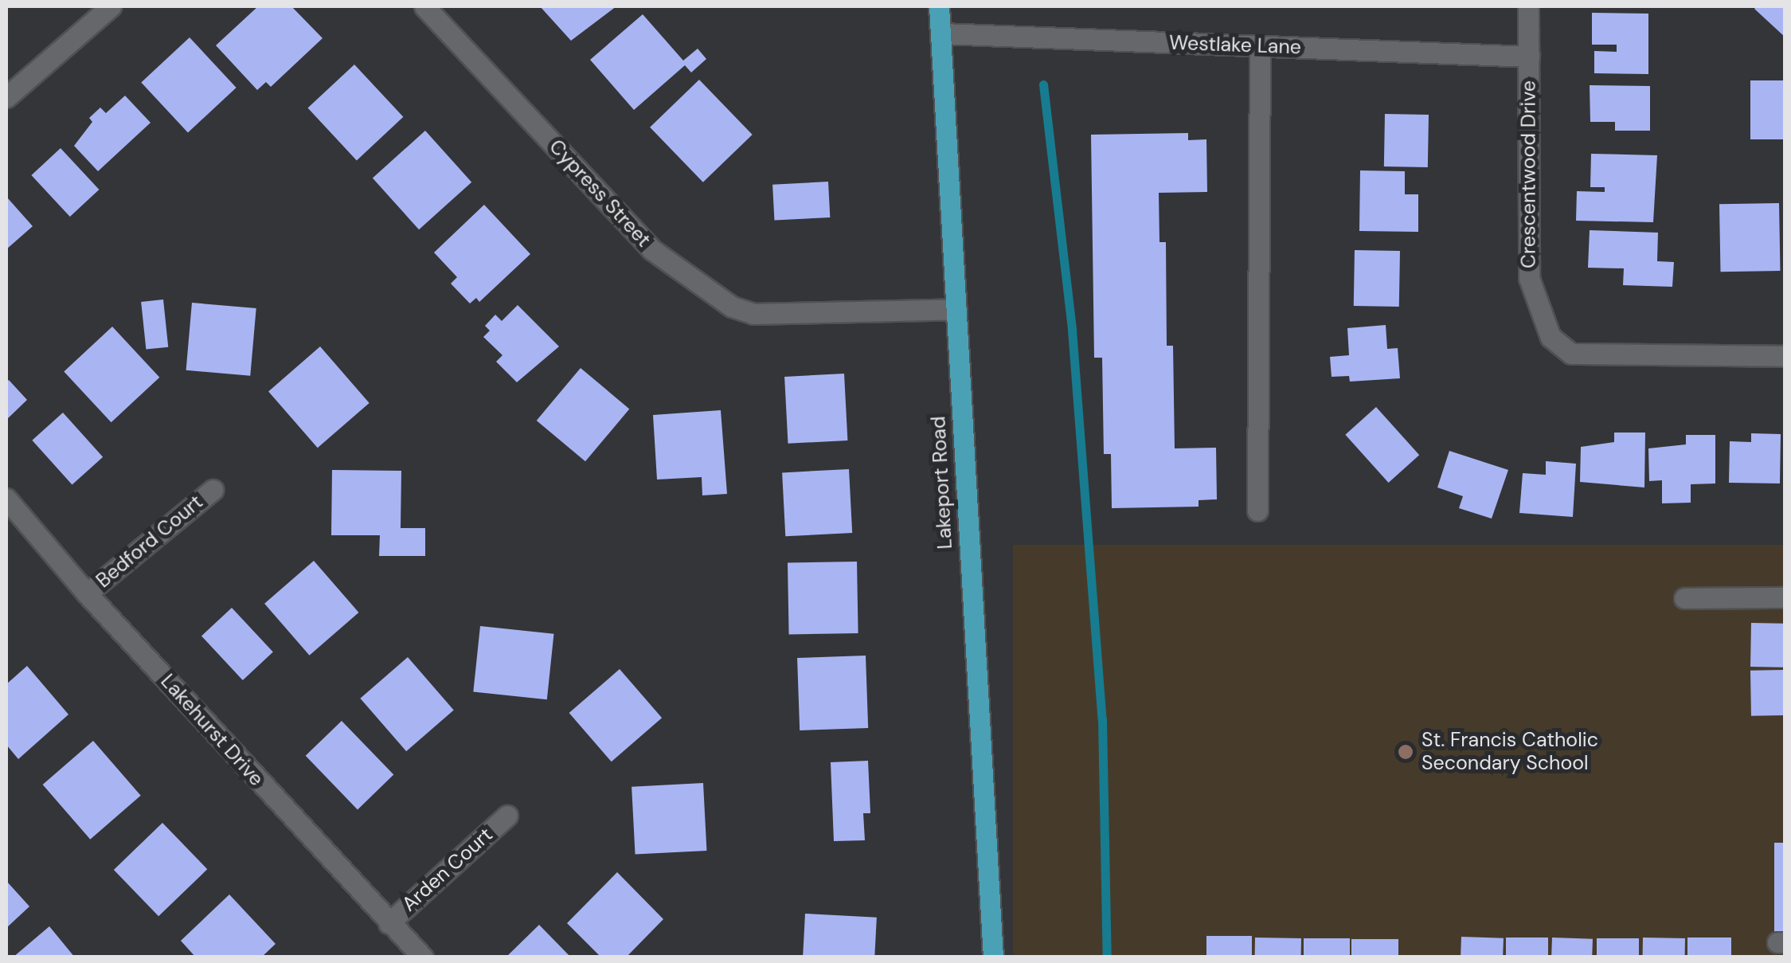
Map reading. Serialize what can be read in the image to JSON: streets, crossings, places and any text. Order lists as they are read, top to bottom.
{
  "streets": {
    "main road": ["Lakeport Road"],
    "street": [
      "Westlake Lane",
      "Crescentwood Drive",
      "Cypress Street",
      "Bedford Court",
      "Lakehurst Drive",
      "Arden Court"
    ]
  },
  "crossings": [
    ["Westlake Lane", "Crescentwood Drive"],
    ["Westlake Lane", "Lakeport Road"],
    ["Cypress Street", "Lakeport Road"],
    ["Bedford Court", "Lakehurst Drive"],
    ["Lakehurst Drive", "Arden Court"]
  ],
  "places": ["St. Francis Catholic Secondary School"]
}
